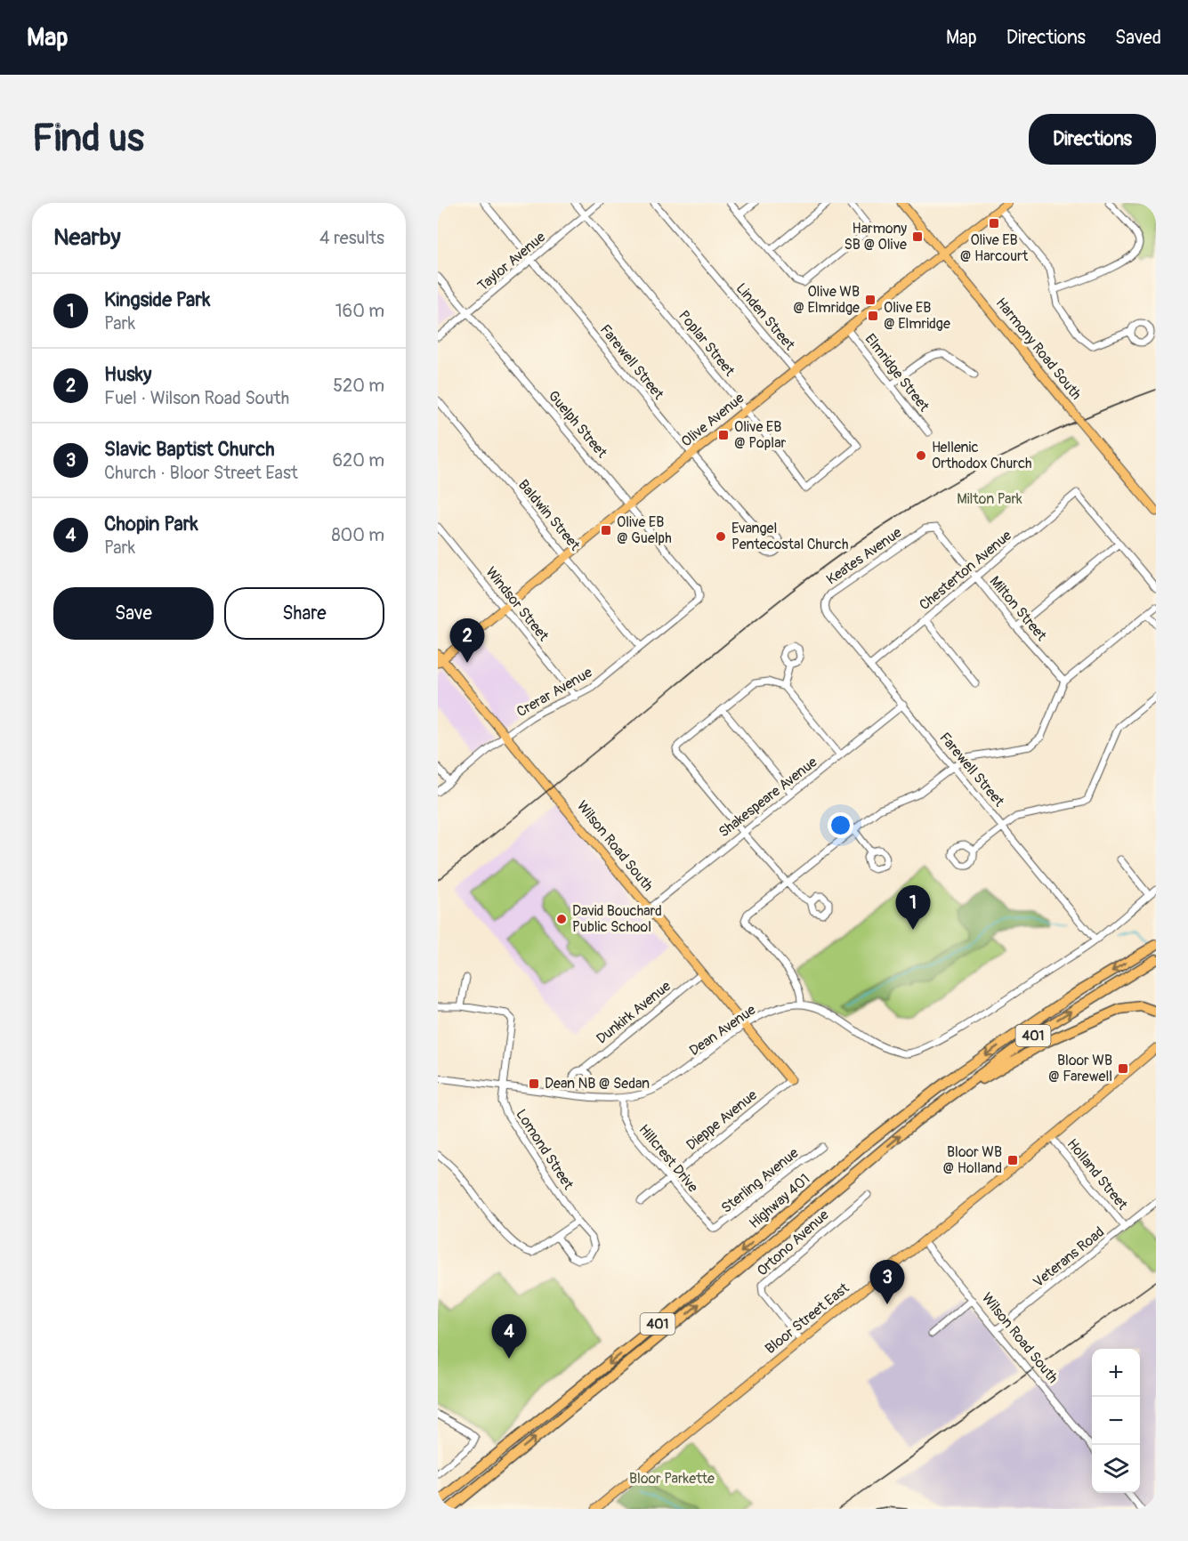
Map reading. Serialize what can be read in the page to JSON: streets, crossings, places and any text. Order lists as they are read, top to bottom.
{
  "streets": {
    "highway": ["401", "Highway 401"],
    "main road": [
      "Harmony Road South",
      "Olive Avenue",
      "Wilson Road South",
      "Bloor Street East"
    ],
    "street": [
      "Taylor Avenue",
      "Linden Street",
      "Poplar Street",
      "Farewell Street",
      "Elmridge Street",
      "Guelph Street",
      "Baldwin Street",
      "Keates Avenue",
      "Chesterton Avenue",
      "Windsor Street",
      "Milton Street",
      "Crerar Avenue",
      "Shakespeare Avenue",
      "Dunkirk Avenue",
      "Dean Avenue",
      "Dieppe Avenue",
      "Lomond Street",
      "Hillcrest Drive",
      "Holland Street",
      "Sterling Avenue",
      "Ortono Avenue",
      "Veterans Road"
    ]
  },
  "crossings": [
    ["Taylor Avenue", "Poplar Street"],
    ["Taylor Avenue", "Farewell Street"],
    ["Taylor Avenue", "Guelph Street"],
    ["Linden Street", "Poplar Street"],
    ["Linden Street", "Olive Avenue"],
    ["Poplar Street", "Olive Avenue"],
    ["Harmony Road South", "Olive Avenue"],
    ["Farewell Street", "Olive Avenue"],
    ["Farewell Street", "Keates Avenue"],
    ["Farewell Street", "Chesterton Avenue"],
    ["Farewell Street", "Shakespeare Avenue"],
    ["Elmridge Street", "Olive Avenue"],
    ["Olive Avenue", "Guelph Street"],
    ["Olive Avenue", "Baldwin Street"],
    ["Olive Avenue", "Windsor Street"],
    ["Olive Avenue", "Wilson Road South"],
    ["Guelph Street", "Crerar Avenue"],
    ["Baldwin Street", "Crerar Avenue"],
    ["Keates Avenue", "Milton Street"],
    ["Chesterton Avenue", "Milton Street"],
    ["Windsor Street", "Crerar Avenue"],
    ["Crerar Avenue", "Wilson Road South"],
    ["Shakespeare Avenue", "Wilson Road South"],
    ["Wilson Road South", "Dunkirk Avenue"],
    ["Wilson Road South", "Dean Avenue"],
    ["Wilson Road South", "Dieppe Avenue"],
    ["Wilson Road South", "Veterans Road"],
    ["Wilson Road South", "Bloor Street East"],
    ["Dean Avenue", "Lomond Street"],
    ["Dean Avenue", "Hillcrest Drive"],
    ["Dieppe Avenue", "Hillcrest Drive"],
    ["Hillcrest Drive", "Sterling Avenue"],
    ["Holland Street", "Veterans Road"],
    ["Holland Street", "Bloor Street East"],
    ["Ortono Avenue", "Bloor Street East"]
  ],
  "parks": ["Milton Park", "Bloor Parkette"],
  "places": {
    "transit": [
      "Olive EB @ Harcourt",
      "Harmony SB @ Olive",
      "Olive WB @ Elmridge",
      "Olive EB @ Elmridge",
      "Olive EB @ Poplar",
      "Olive EB @ Guelph",
      "Bloor WB @ Farewell",
      "Dean NB @ Sedan",
      "Bloor WB @ Holland"
    ],
    "other": ["Hellenic Orthodox Church", "Evangel Pentecostal Church", "David Bouchard Public School"]
  },
  "page": {
    "header": "Map",
    "nav": ["Map", "Directions", "Saved"],
    "buttons": [
      "Directions",
      ["Save", "Share"]
    ],
    "title": "Find us",
    "heading": ["Nearby", "4 results"],
    "list": [
      {
        "mark": "1",
        "name": "Kingside Park",
        "note": "Park",
        "value": "160 m"
      },
      {
        "mark": "2",
        "name": "Husky",
        "note": "Fuel · Wilson Road South",
        "value": "520 m"
      },
      {
        "mark": "3",
        "name": "Slavic Baptist Church",
        "note": "Church · Bloor Street East",
        "value": "620 m"
      },
      {
        "mark": "4",
        "name": "Chopin Park",
        "note": "Park",
        "value": "800 m"
      }
    ],
    "pins": [
      "2",
      "1",
      "3",
      "4"
    ],
    "map_buttons": ["+", "−"]
  }
}
